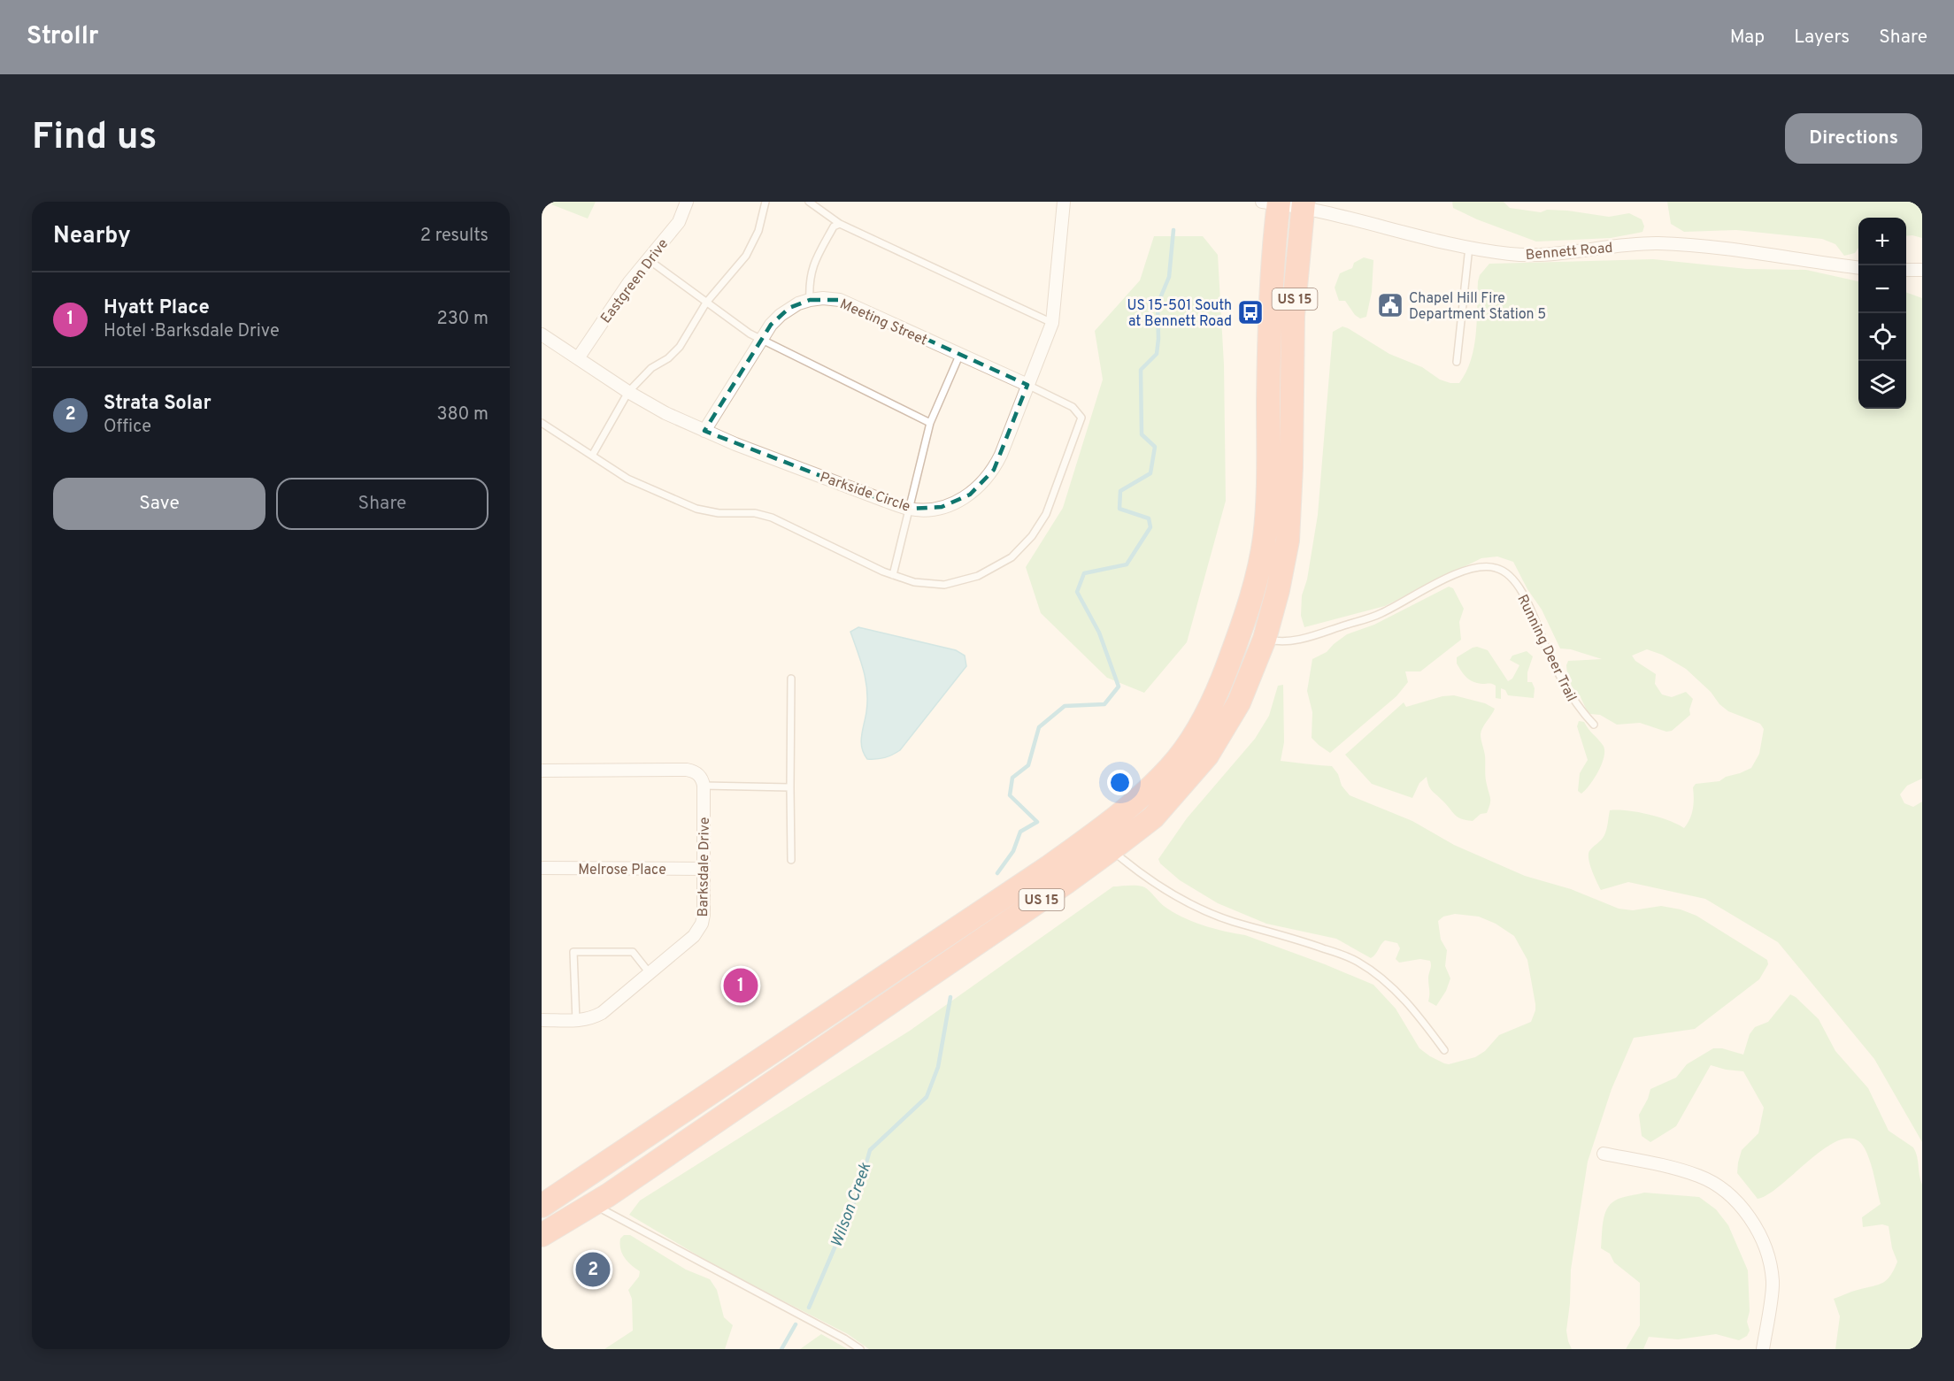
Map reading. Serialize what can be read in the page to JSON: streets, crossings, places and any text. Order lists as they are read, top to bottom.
{
  "streets": {
    "highway": ["US 15"],
    "street": [
      "Bennett Road",
      "Eastgreen Drive",
      "Meeting Street",
      "Parkside Circle",
      "Barksdale Drive",
      "Melrose Place"
    ],
    "lane": ["Running Deer Trail"]
  },
  "crossings": [
    ["Bennett Road", "US 15"],
    ["Eastgreen Drive", "Parkside Circle"],
    ["US 15", "Running Deer Trail"],
    ["Meeting Street", "Parkside Circle"],
    ["Barksdale Drive", "Melrose Place"]
  ],
  "water": ["Wilson Creek"],
  "places": {
    "public building": ["Chapel Hill Fire Department Station 5"],
    "bus stop": ["US 15-501 South at Bennett Road"]
  },
  "page": {
    "header": "Strollr",
    "nav": ["Map", "Layers", "Share"],
    "buttons": [
      "Directions",
      ["Save", "Share"]
    ],
    "title": "Find us",
    "heading": ["Nearby", "2 results"],
    "map_buttons": ["+", "−"],
    "list": [
      {
        "mark": "1",
        "name": "Hyatt Place",
        "note": "Hotel · Barksdale Drive",
        "value": "230 m"
      },
      {
        "mark": "2",
        "name": "Strata Solar",
        "note": "Office",
        "value": "380 m"
      }
    ],
    "pins": ["1", "2"]
  }
}
